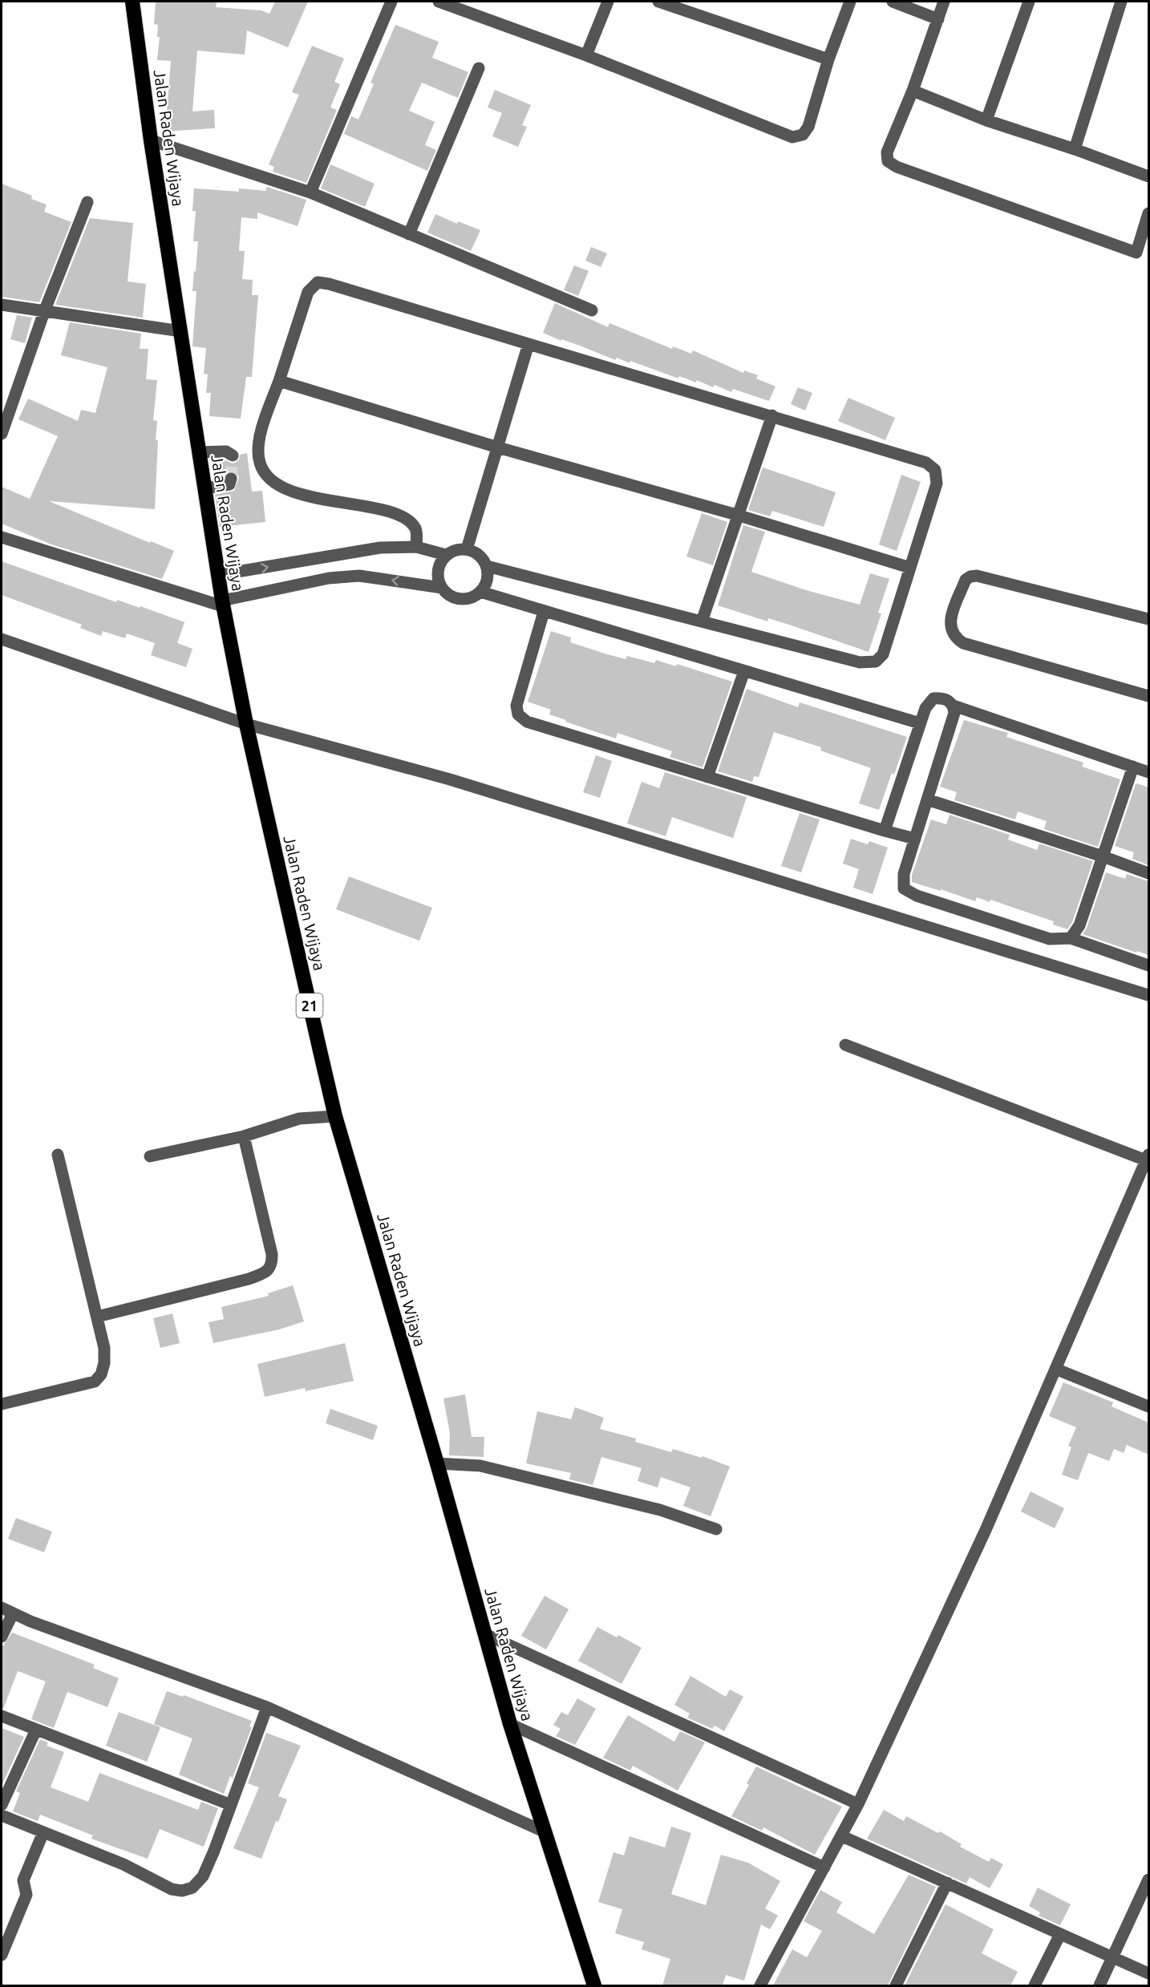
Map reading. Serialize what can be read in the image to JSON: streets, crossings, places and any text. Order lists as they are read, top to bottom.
{
  "streets": {
    "highway": ["Jalan Raden Wijaya", "21"]
  }
}
